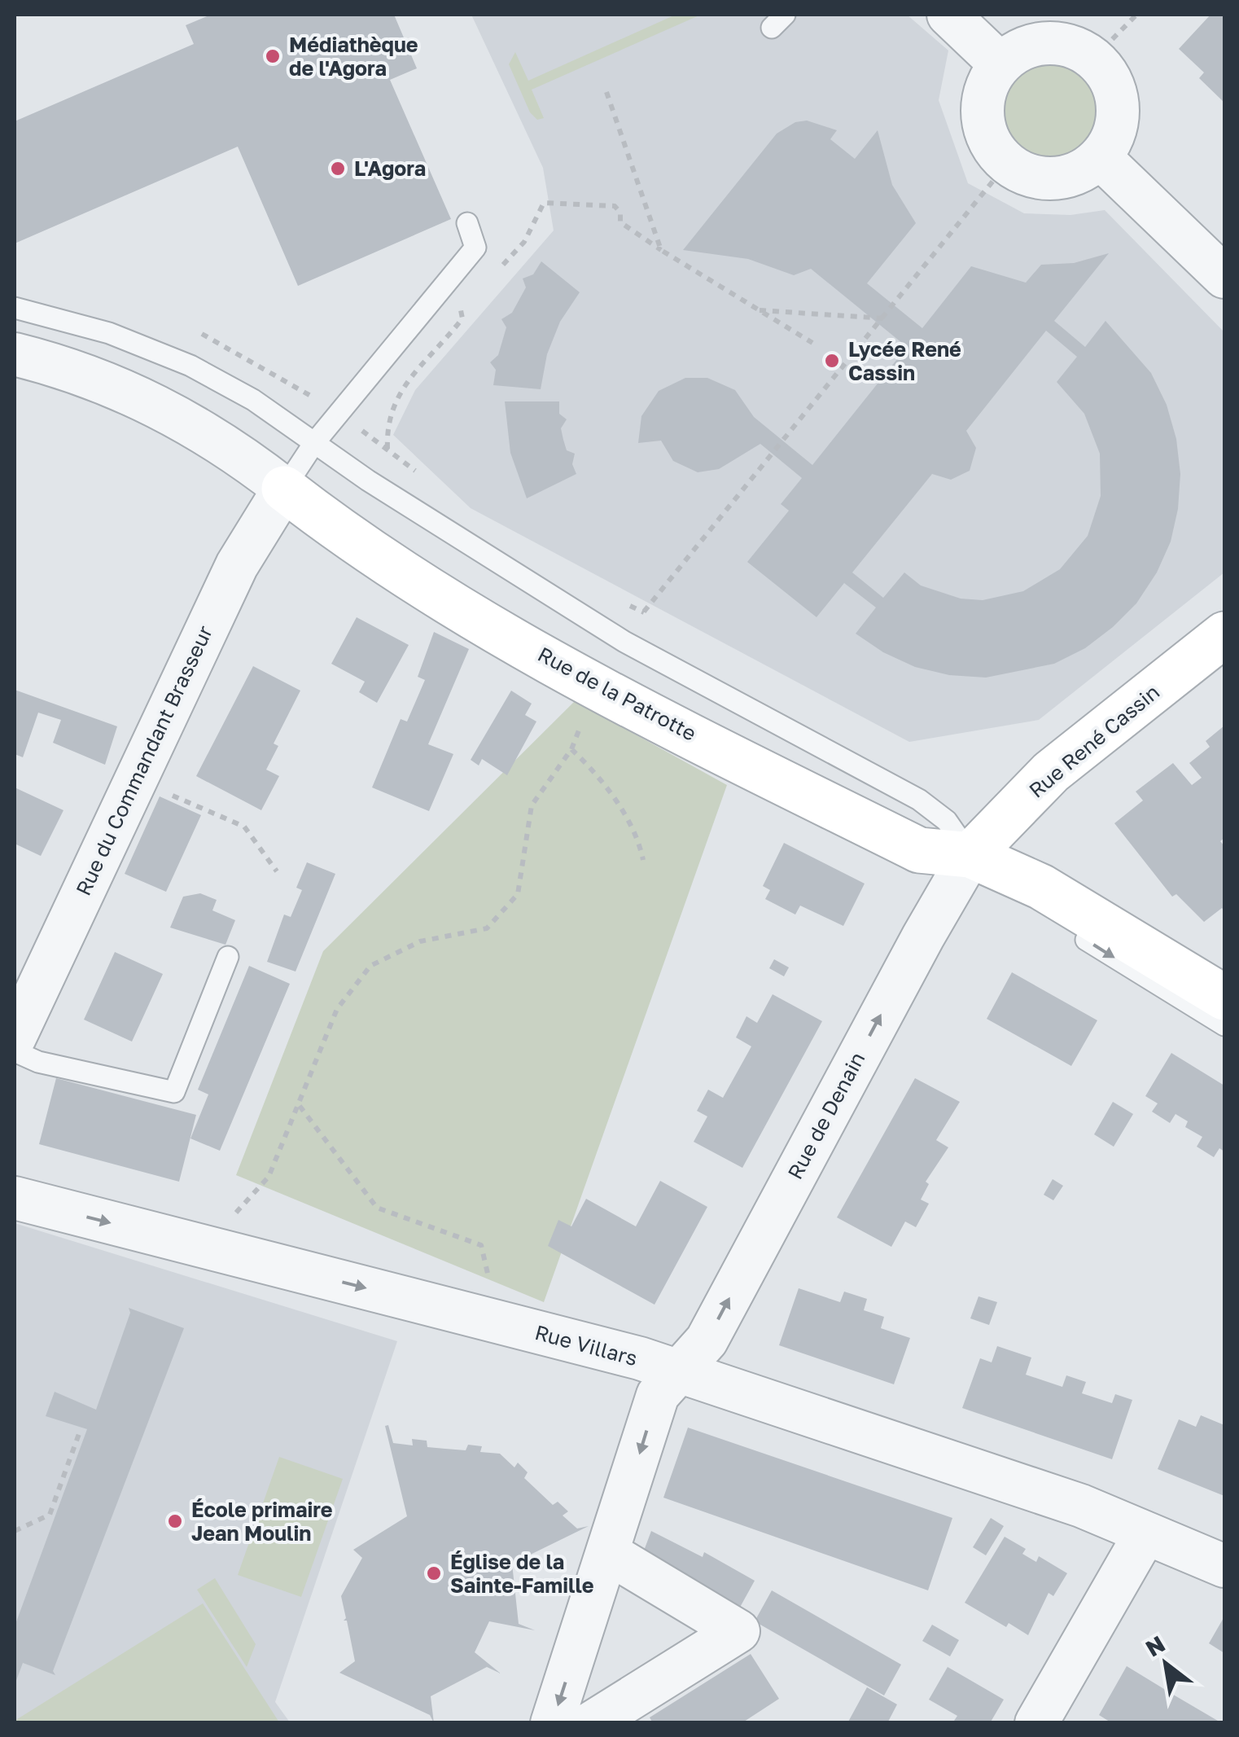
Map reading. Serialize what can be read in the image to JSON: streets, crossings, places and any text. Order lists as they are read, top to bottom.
{
  "streets": {
    "street": [
      "Rue de la Patrotte",
      "Rue René Cassin",
      "Rue du Commandant Brasseur",
      "Rue de Denain",
      "Rue Villars"
    ]
  },
  "crossings": [
    ["Rue de la Patrotte", "Rue René Cassin"],
    ["Rue de la Patrotte", "Rue du Commandant Brasseur"],
    ["Rue de la Patrotte", "Rue de Denain"],
    ["Rue René Cassin", "Rue de Denain"],
    ["Rue de Denain", "Rue Villars"]
  ],
  "one_way": ["Rue Villars"],
  "places": [
    "Médiathèque de l'Agora",
    "L'Agora",
    "Lycée René Cassin",
    "École primaire Jean Moulin",
    "Église de la Sainte-Famille"
  ],
  "north": "top left"
}
